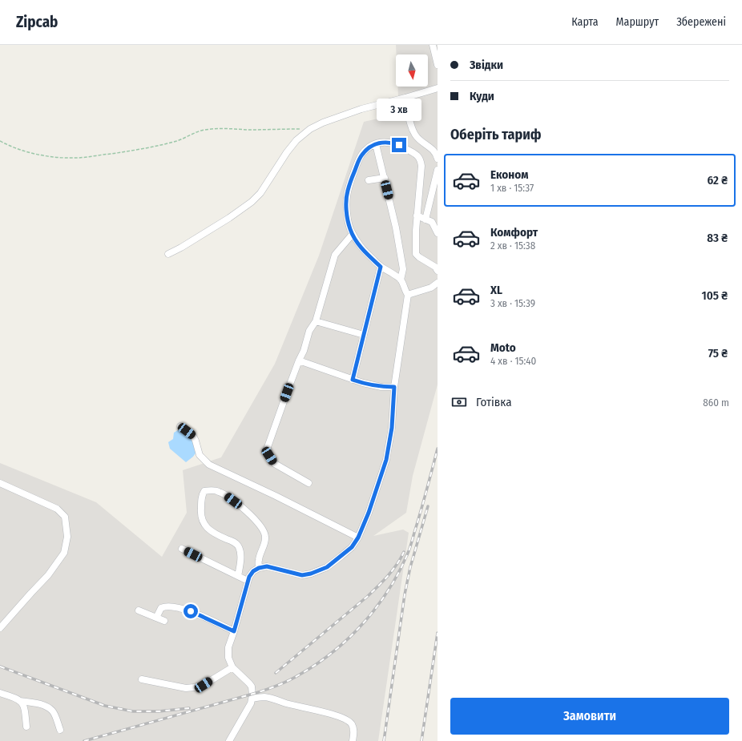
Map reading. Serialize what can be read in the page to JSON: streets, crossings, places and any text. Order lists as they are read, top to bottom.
{
  "north": "bottom",
  "page": {
    "header": "Zipcab",
    "nav": ["Карта", "Маршрут", "Збережені"],
    "banner": ["Звідки", "Куди"],
    "bubble": "3 хв",
    "heading": "Оберіть тариф",
    "list": [
      {
        "name": "Економ",
        "note": "1 хв · 15:37",
        "value": "62 ₴"
      },
      {
        "name": "Комфорт",
        "note": "2 хв · 15:38",
        "value": "83 ₴"
      },
      {
        "name": "XL",
        "note": "3 хв · 15:39",
        "value": "105 ₴"
      },
      {
        "name": "Moto",
        "note": "4 хв · 15:40",
        "value": "75 ₴"
      }
    ],
    "pay": ["Готівка", "860 m"],
    "buttons": "Замовити"
  }
}
